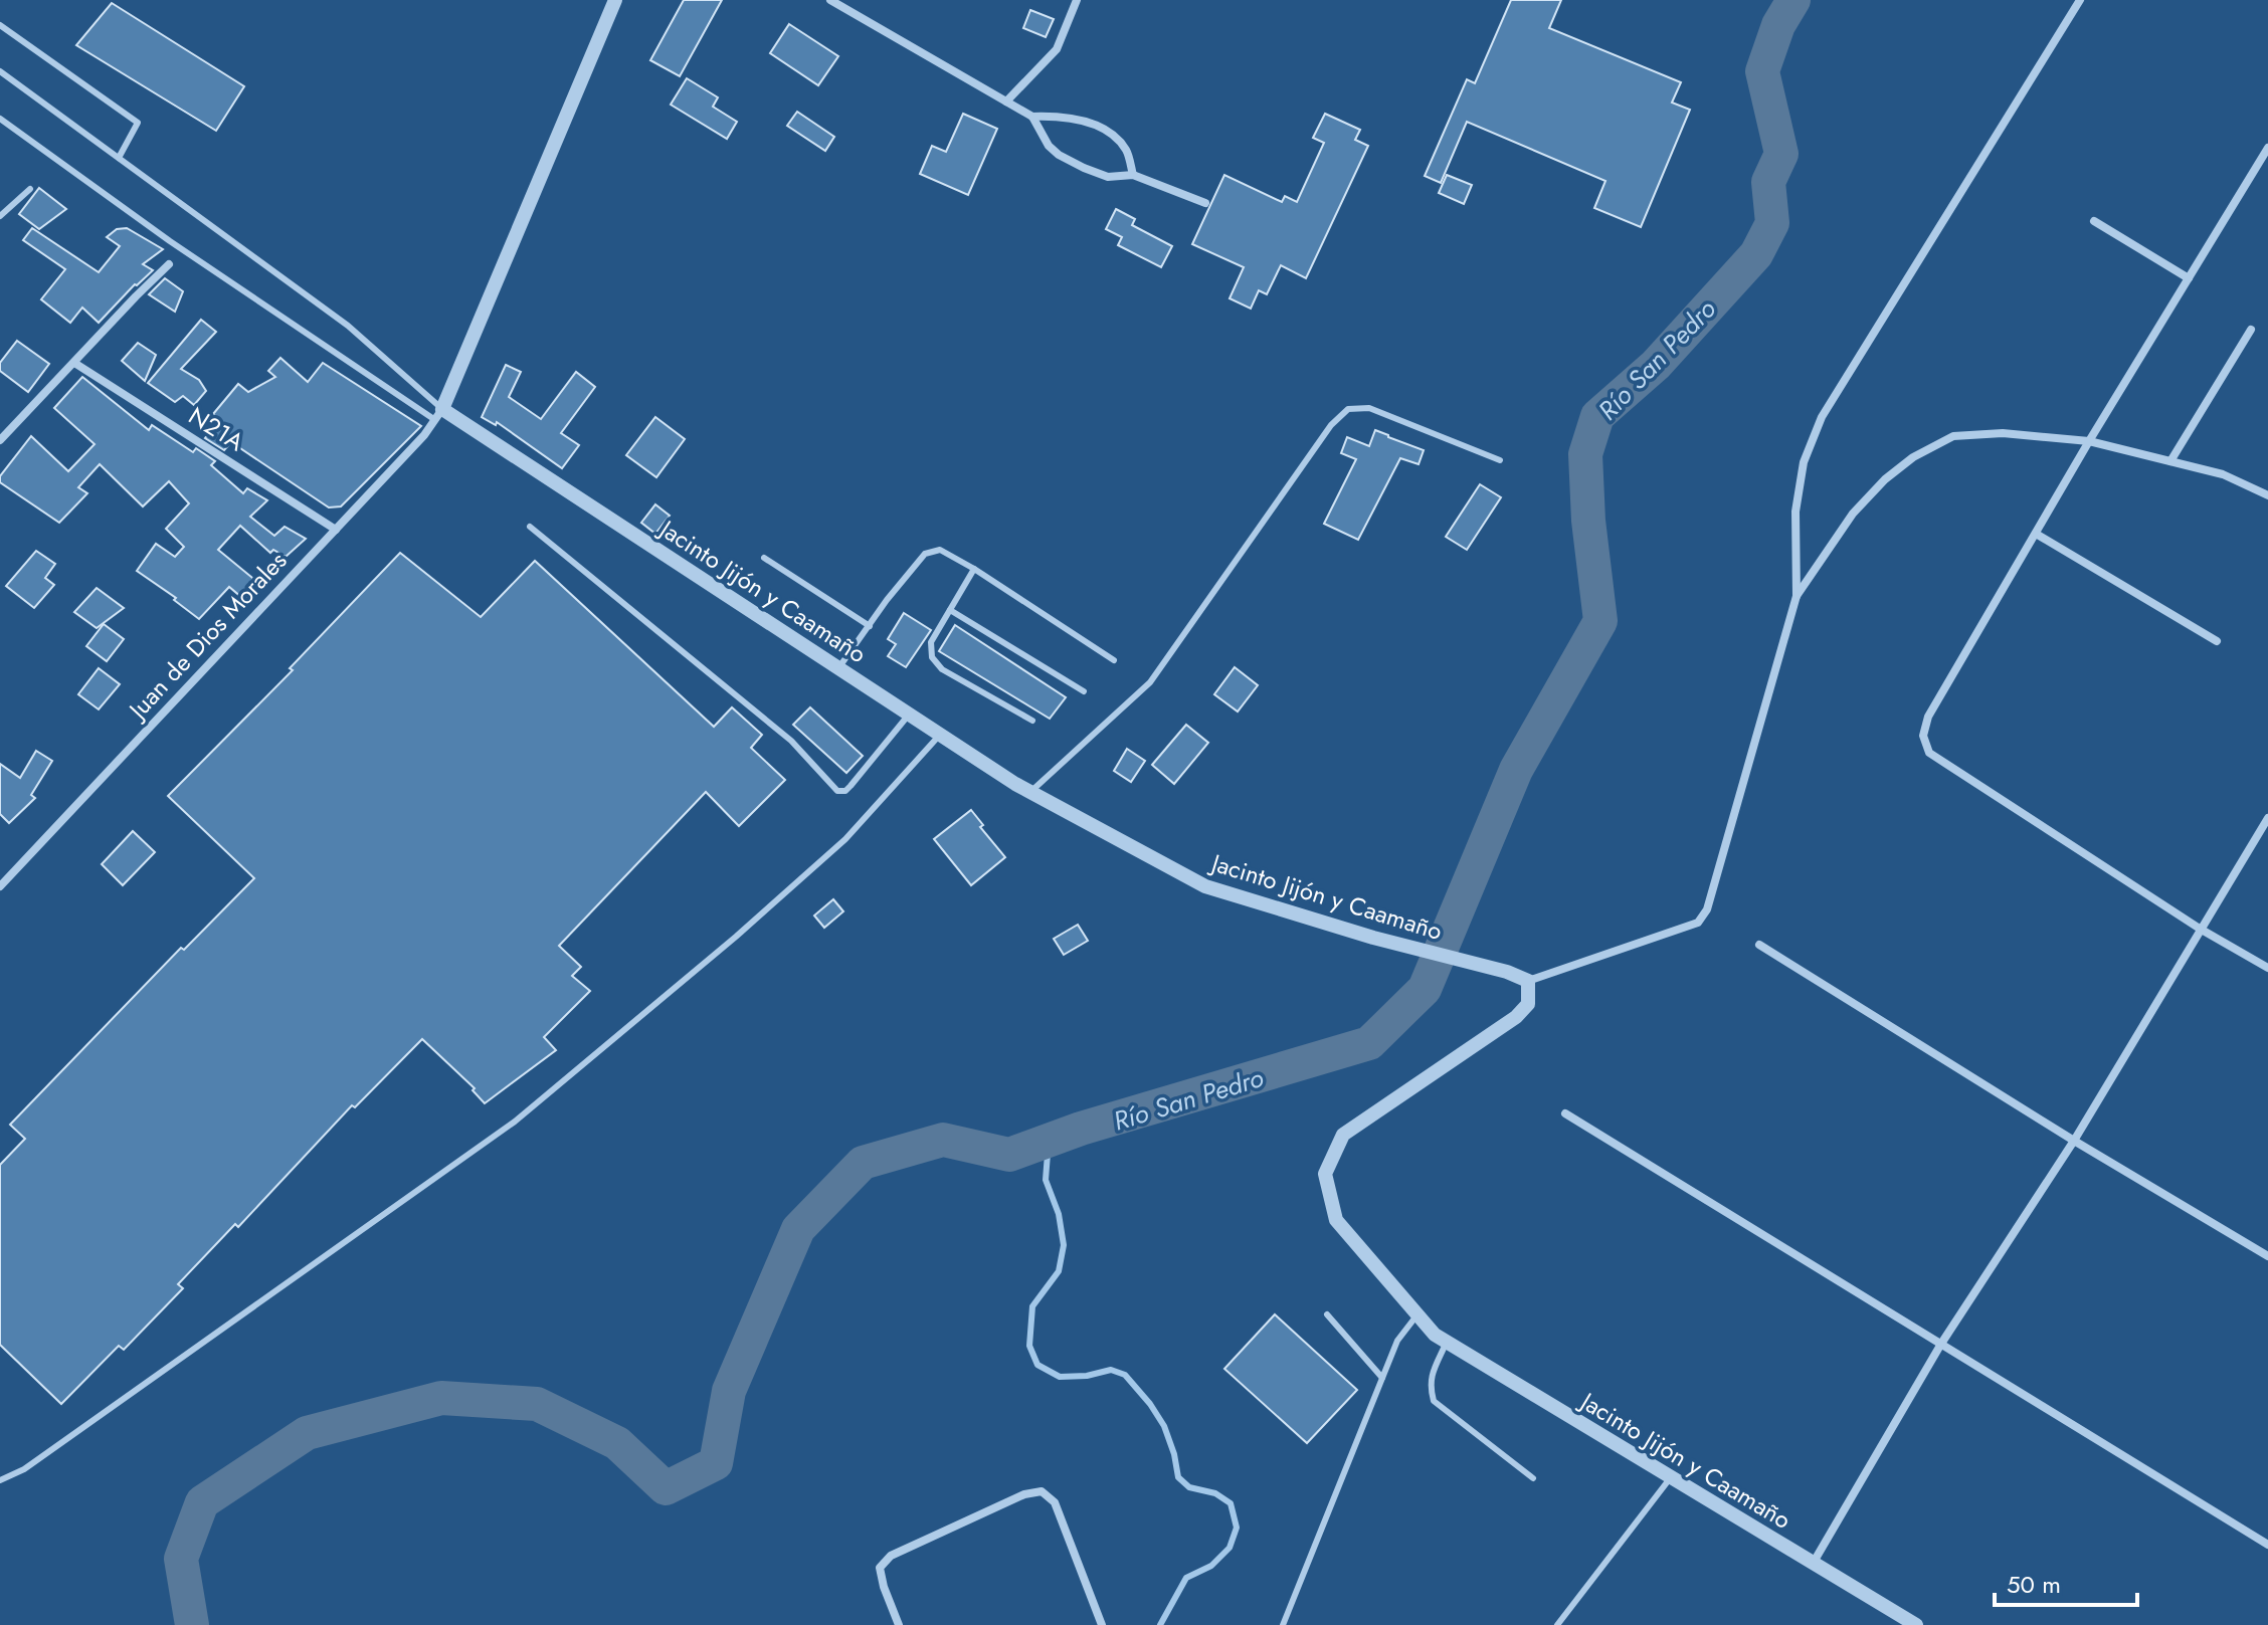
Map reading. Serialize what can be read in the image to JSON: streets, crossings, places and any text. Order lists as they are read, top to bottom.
{
  "streets": {
    "street": ["N21A", "Jacinto Jijón y Caamaño", "Juan de Dios Morales"]
  },
  "crossings": [
    ["N21A", "Juan de Dios Morales"],
    ["Jacinto Jijón y Caamaño", "Juan de Dios Morales"]
  ],
  "water": ["Río San Pedro"],
  "scale_bar": "50 m"
}
